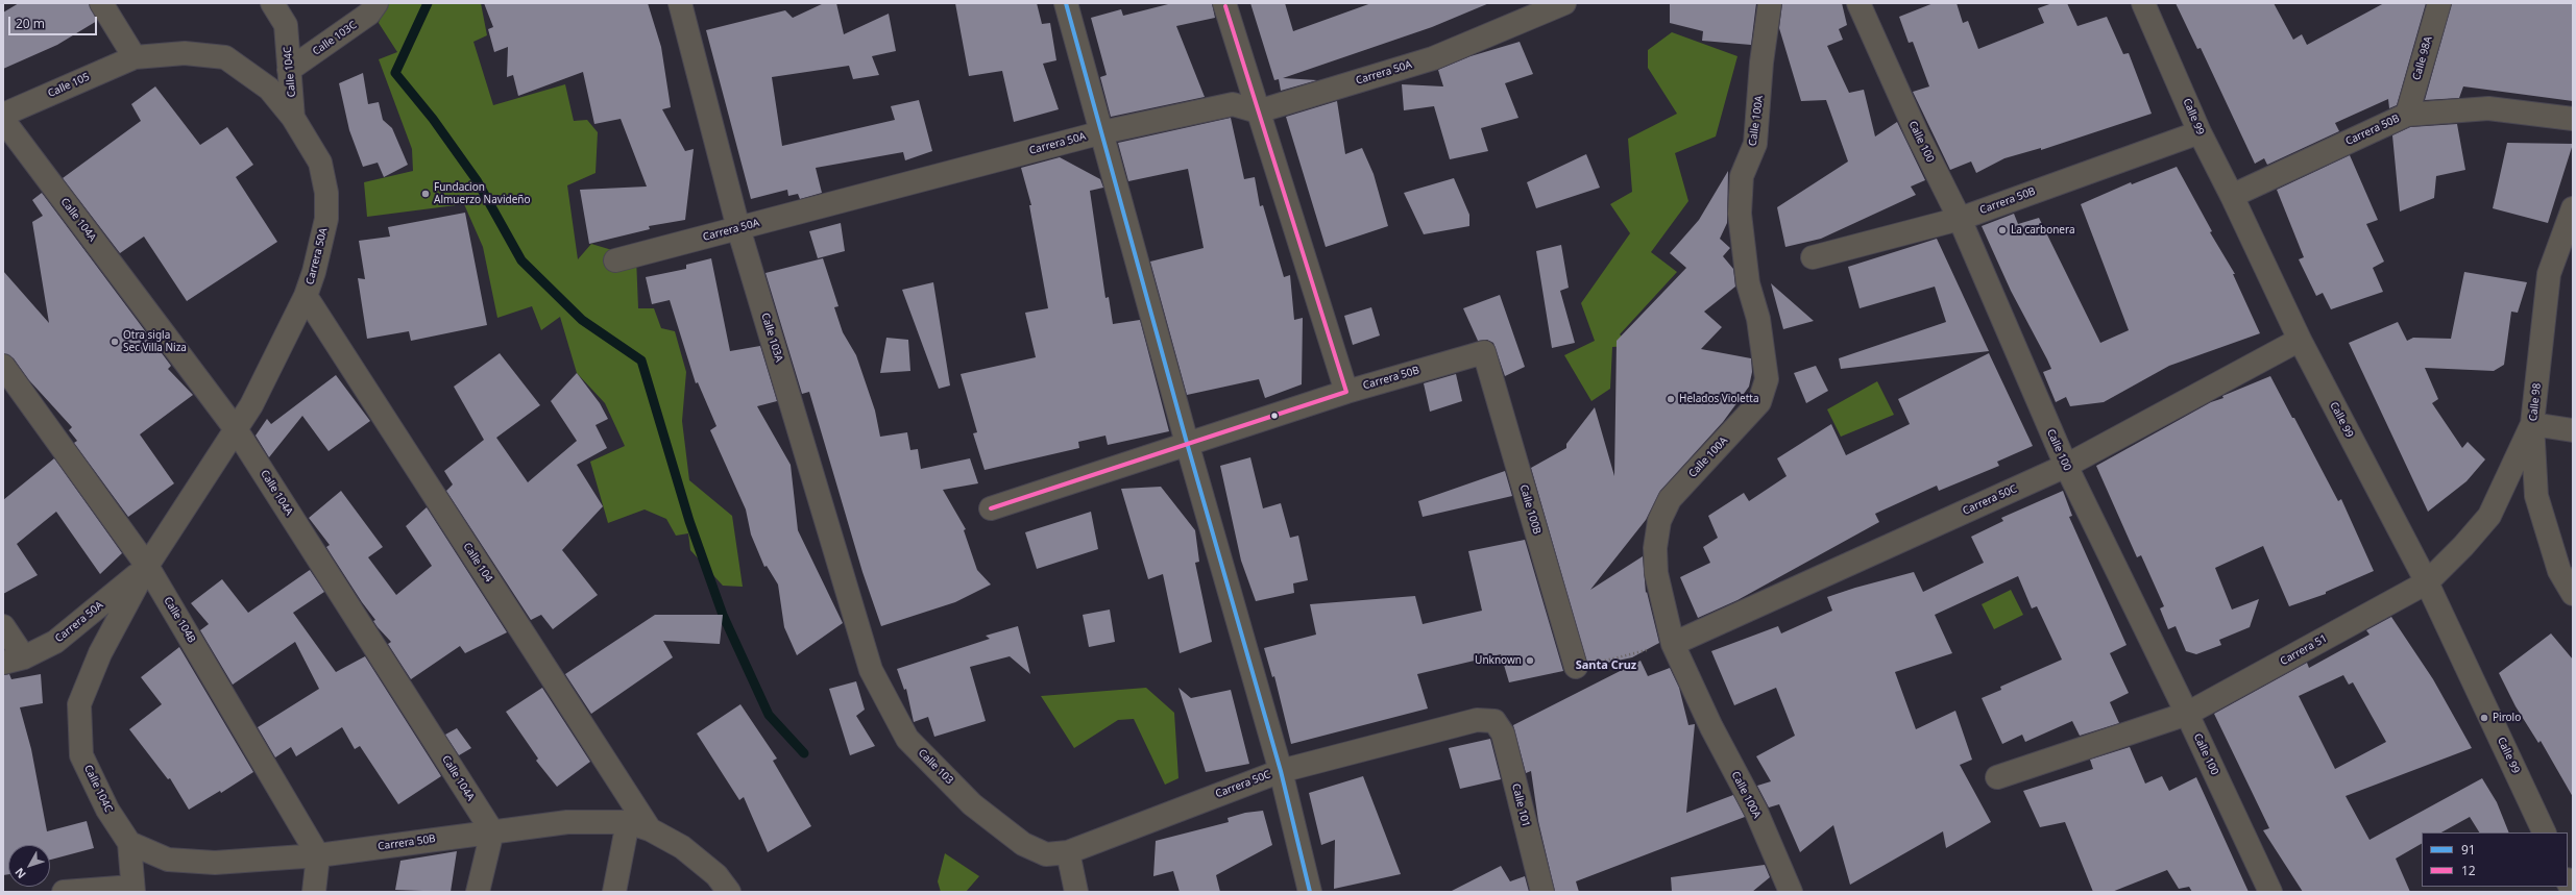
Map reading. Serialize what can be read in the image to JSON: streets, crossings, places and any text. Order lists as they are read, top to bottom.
{
  "streets": {
    "street": [
      "Calle 103C",
      "Calle 98A",
      "Calle 104C",
      "Carrera 50A",
      "Calle 105",
      "Calle 99",
      "Calle 100A",
      "Carrera 50B",
      "Calle 100",
      "Calle 104A",
      "Calle 103A",
      "Calle 98",
      "Carrera 50C",
      "Calle 100B",
      "Calle 104",
      "Calle 104B",
      "Carrera 51",
      "Calle 103",
      "Calle 101"
    ]
  },
  "crossings": [
    ["Calle 103C", "Calle 104C"],
    ["Calle 98A", "Carrera 50B"],
    ["Calle 104C", "Carrera 50A"],
    ["Calle 104C", "Carrera 50B"],
    ["Carrera 50A", "Calle 105"],
    ["Carrera 50A", "Calle 104A"],
    ["Carrera 50A", "Calle 103A"],
    ["Carrera 50A", "Calle 104"],
    ["Carrera 50A", "Calle 104B"],
    ["Calle 99", "Carrera 50B"],
    ["Calle 99", "Carrera 50C"],
    ["Calle 99", "Carrera 51"],
    ["Calle 100A", "Carrera 50C"],
    ["Carrera 50B", "Calle 100"],
    ["Carrera 50B", "Calle 104A"],
    ["Carrera 50B", "Calle 100B"],
    ["Carrera 50B", "Calle 104"],
    ["Carrera 50B", "Calle 104B"],
    ["Calle 100", "Carrera 50C"],
    ["Calle 100", "Carrera 51"],
    ["Calle 103A", "Calle 103"],
    ["Calle 98", "Carrera 51"],
    ["Carrera 50C", "Calle 103"],
    ["Carrera 50C", "Calle 101"]
  ],
  "districts": ["Santa Cruz"],
  "places": [
    "Fundacion Almuerzo Navideño",
    "La carbonera",
    "Otra sigla Sec Villa Niza",
    "Helados Violetta",
    "Unknown",
    "Pirolo"
  ],
  "lines": ["transit line 91", "transit line 12"],
  "legend": ["91", "12"],
  "scale_bar": "20 m",
  "north": "bottom left"
}
